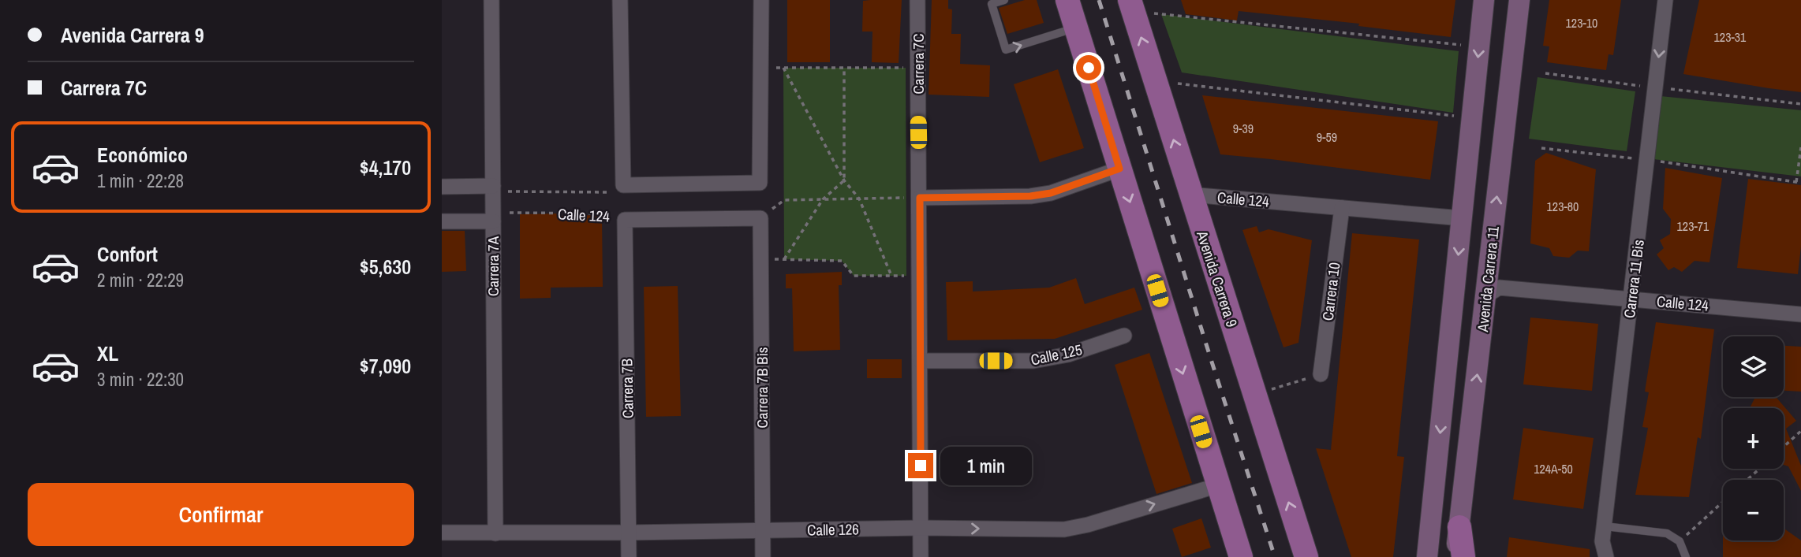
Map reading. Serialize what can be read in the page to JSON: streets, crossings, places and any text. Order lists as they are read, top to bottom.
{
  "streets": {
    "main road": ["Avenida Carrera 9", "Avenida Carrera 11"],
    "street": [
      "Carrera 7C",
      "Calle 124",
      "Carrera 7A",
      "Carrera 11 Bis",
      "Carrera 10",
      "Calle 125",
      "Carrera 7B Bis",
      "Carrera 7B",
      "Calle 126"
    ]
  },
  "crossings": [
    ["Carrera 7C", "Calle 125"],
    ["Carrera 7C", "Calle 126"],
    ["Calle 124", "Carrera 7A"],
    ["Calle 124", "Avenida Carrera 9"],
    ["Calle 124", "Avenida Carrera 11"],
    ["Calle 124", "Carrera 11 Bis"],
    ["Calle 124", "Carrera 10"],
    ["Calle 124", "Carrera 7B Bis"],
    ["Calle 124", "Carrera 7B"],
    ["Carrera 7A", "Calle 126"],
    ["Carrera 7B Bis", "Calle 126"],
    ["Carrera 7B", "Calle 126"]
  ],
  "one_way": ["Calle 126"],
  "house_numbers": [
    "123-10",
    "123-31",
    "9-39",
    "9-59",
    "123-80",
    "123-71",
    "124A-50"
  ],
  "page": {
    "banner": ["Avenida Carrera 9", "Carrera 7C"],
    "list": [
      {
        "name": "Económico",
        "note": "1 min · 22:28",
        "value": "$4,170"
      },
      {
        "name": "Confort",
        "note": "2 min · 22:29",
        "value": "$5,630"
      },
      {
        "name": "XL",
        "note": "3 min · 22:30",
        "value": "$7,090"
      }
    ],
    "map_buttons": ["+", "−"],
    "bubble": "1 min",
    "buttons": "Confirmar"
  }
}
